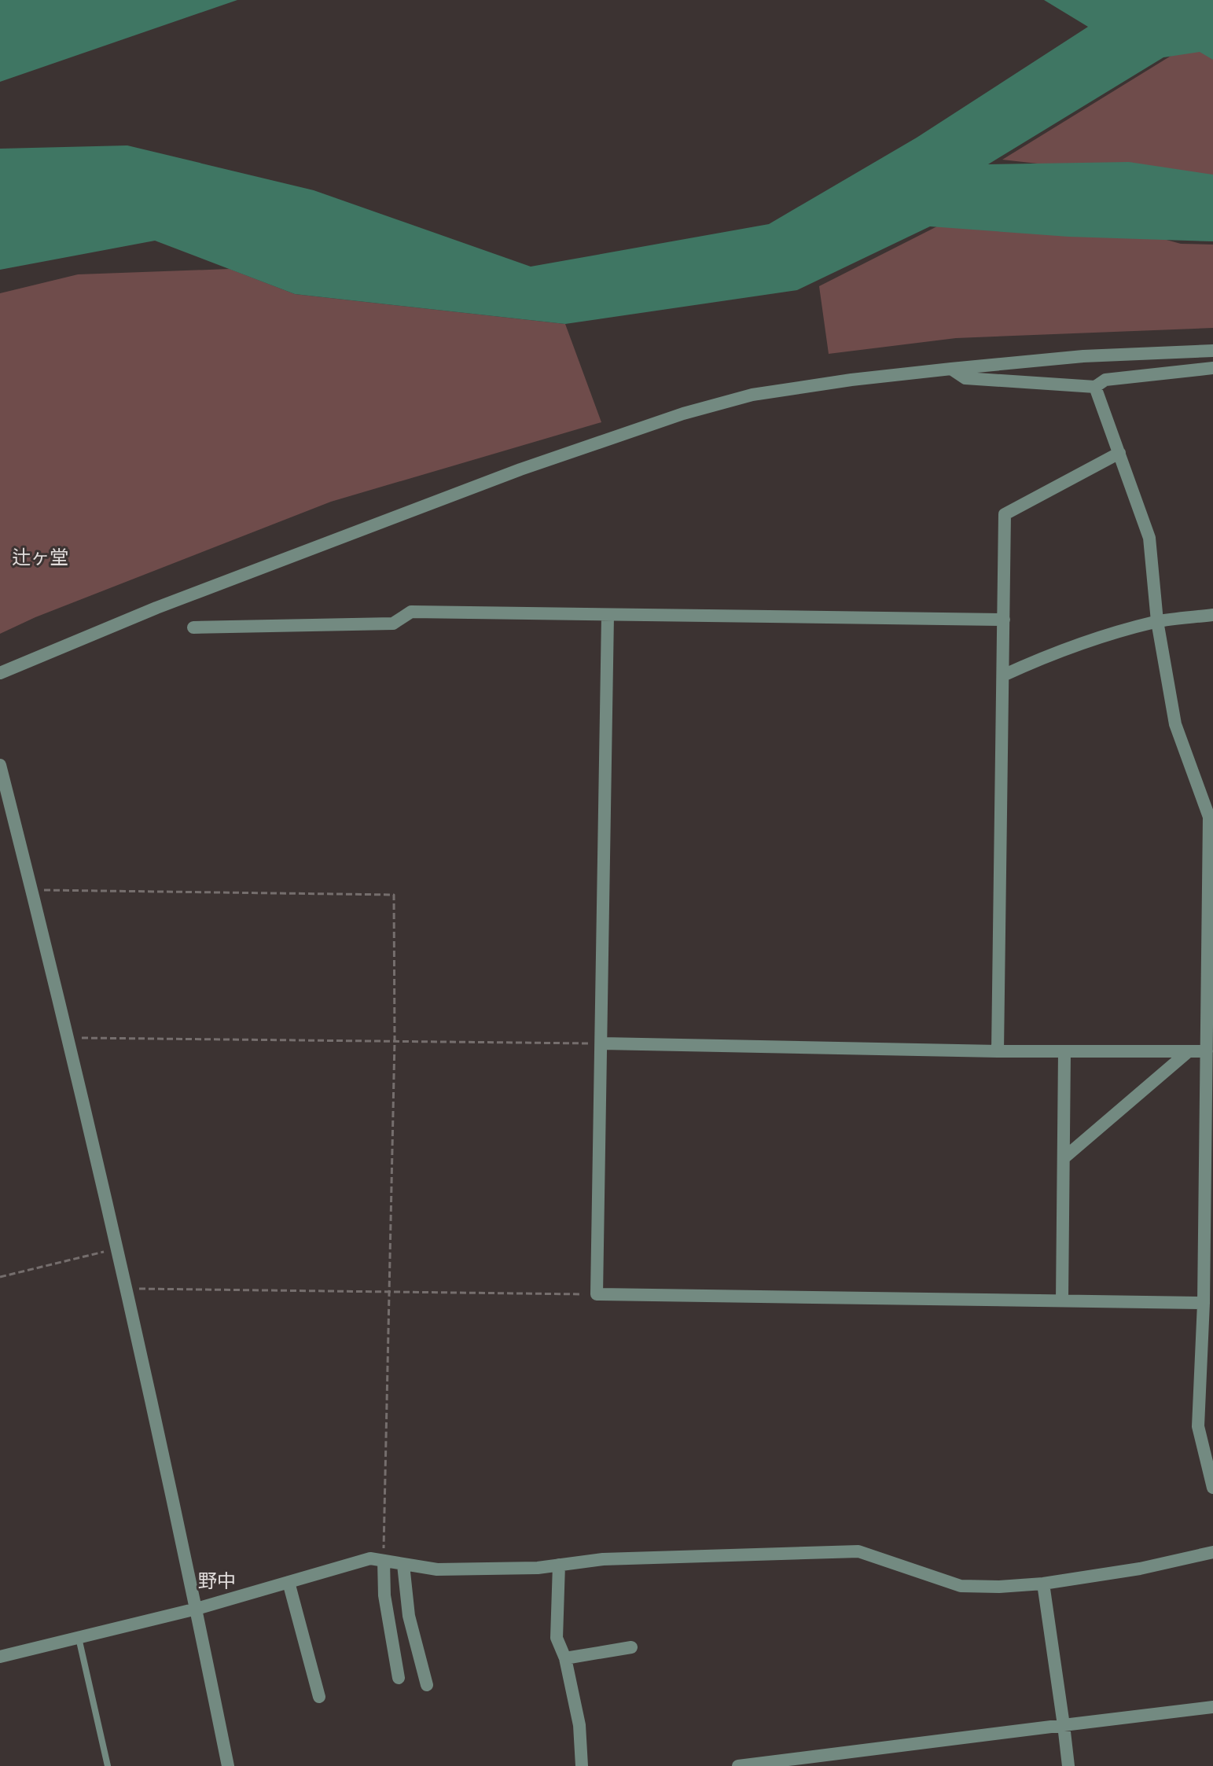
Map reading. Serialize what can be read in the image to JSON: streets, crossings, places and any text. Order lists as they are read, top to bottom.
{
  "districts": ["辻ヶ堂", "野中"]
}
